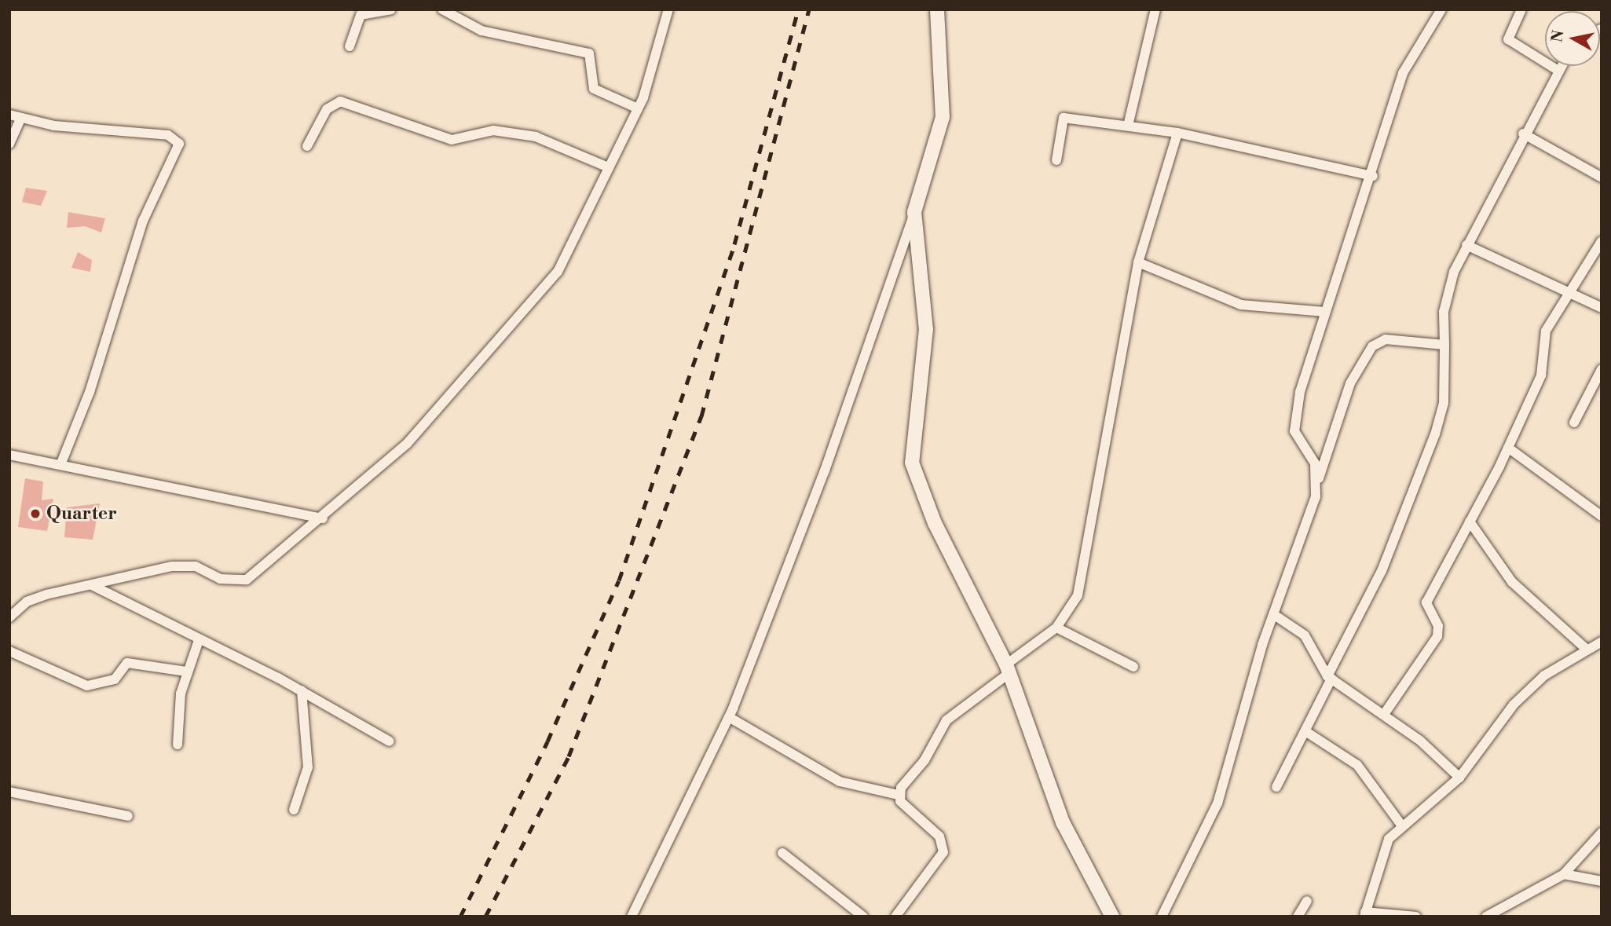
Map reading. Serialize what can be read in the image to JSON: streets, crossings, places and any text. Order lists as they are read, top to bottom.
{
  "places": ["Quarter"],
  "north": "left"
}
